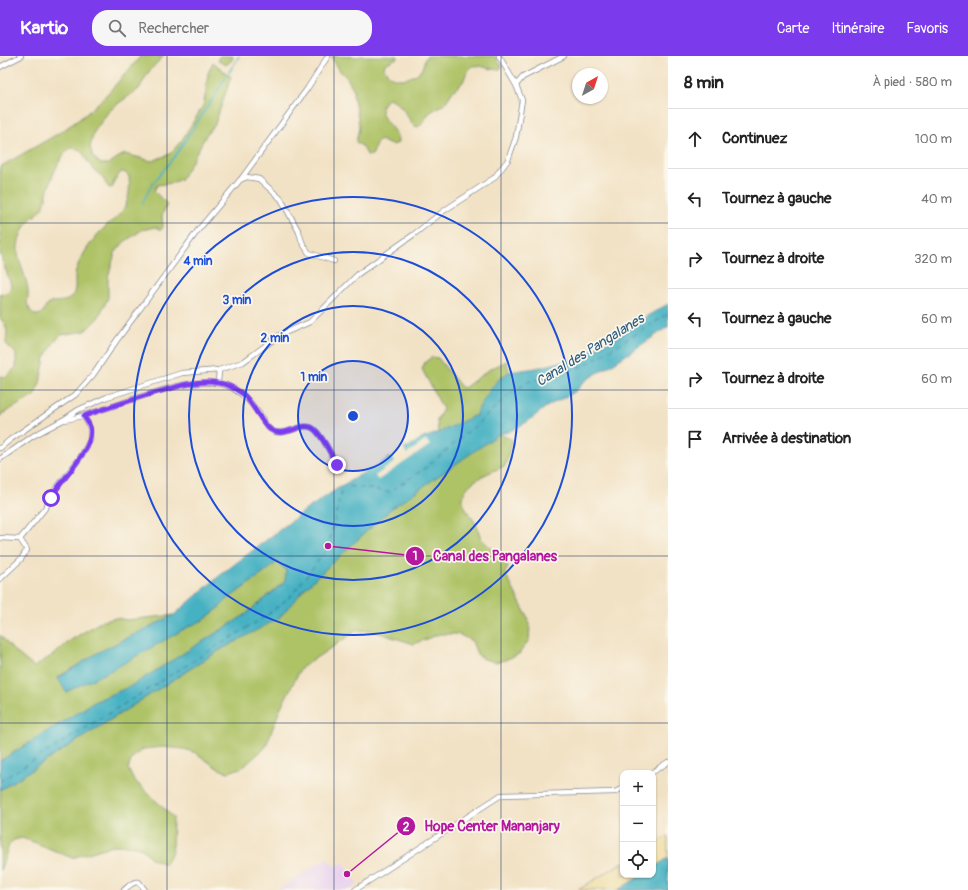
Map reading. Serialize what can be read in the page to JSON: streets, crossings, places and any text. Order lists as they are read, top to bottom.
{
  "water": ["Canal des Pangalanes"],
  "places": ["Canal des Pangalanes", "Hope Center Mananjary"],
  "north": "top right",
  "page": {
    "header": "Kartio",
    "search": "Rechercher",
    "nav": ["Carte", "Itinéraire", "Favoris"],
    "heading": ["8 min", "À pied · 580 m"],
    "list": [
      ["Continuez", "100 m"],
      ["Tournez à gauche", "40 m"],
      ["Tournez à droite", "320 m"],
      ["Tournez à gauche", "60 m"],
      ["Tournez à droite", "60 m"],
      "Arrivée à destination"
    ],
    "map_buttons": ["+", "−"]
  },
  "rings": [
    "4 min",
    "3 min",
    "2 min",
    "1 min"
  ]
}
